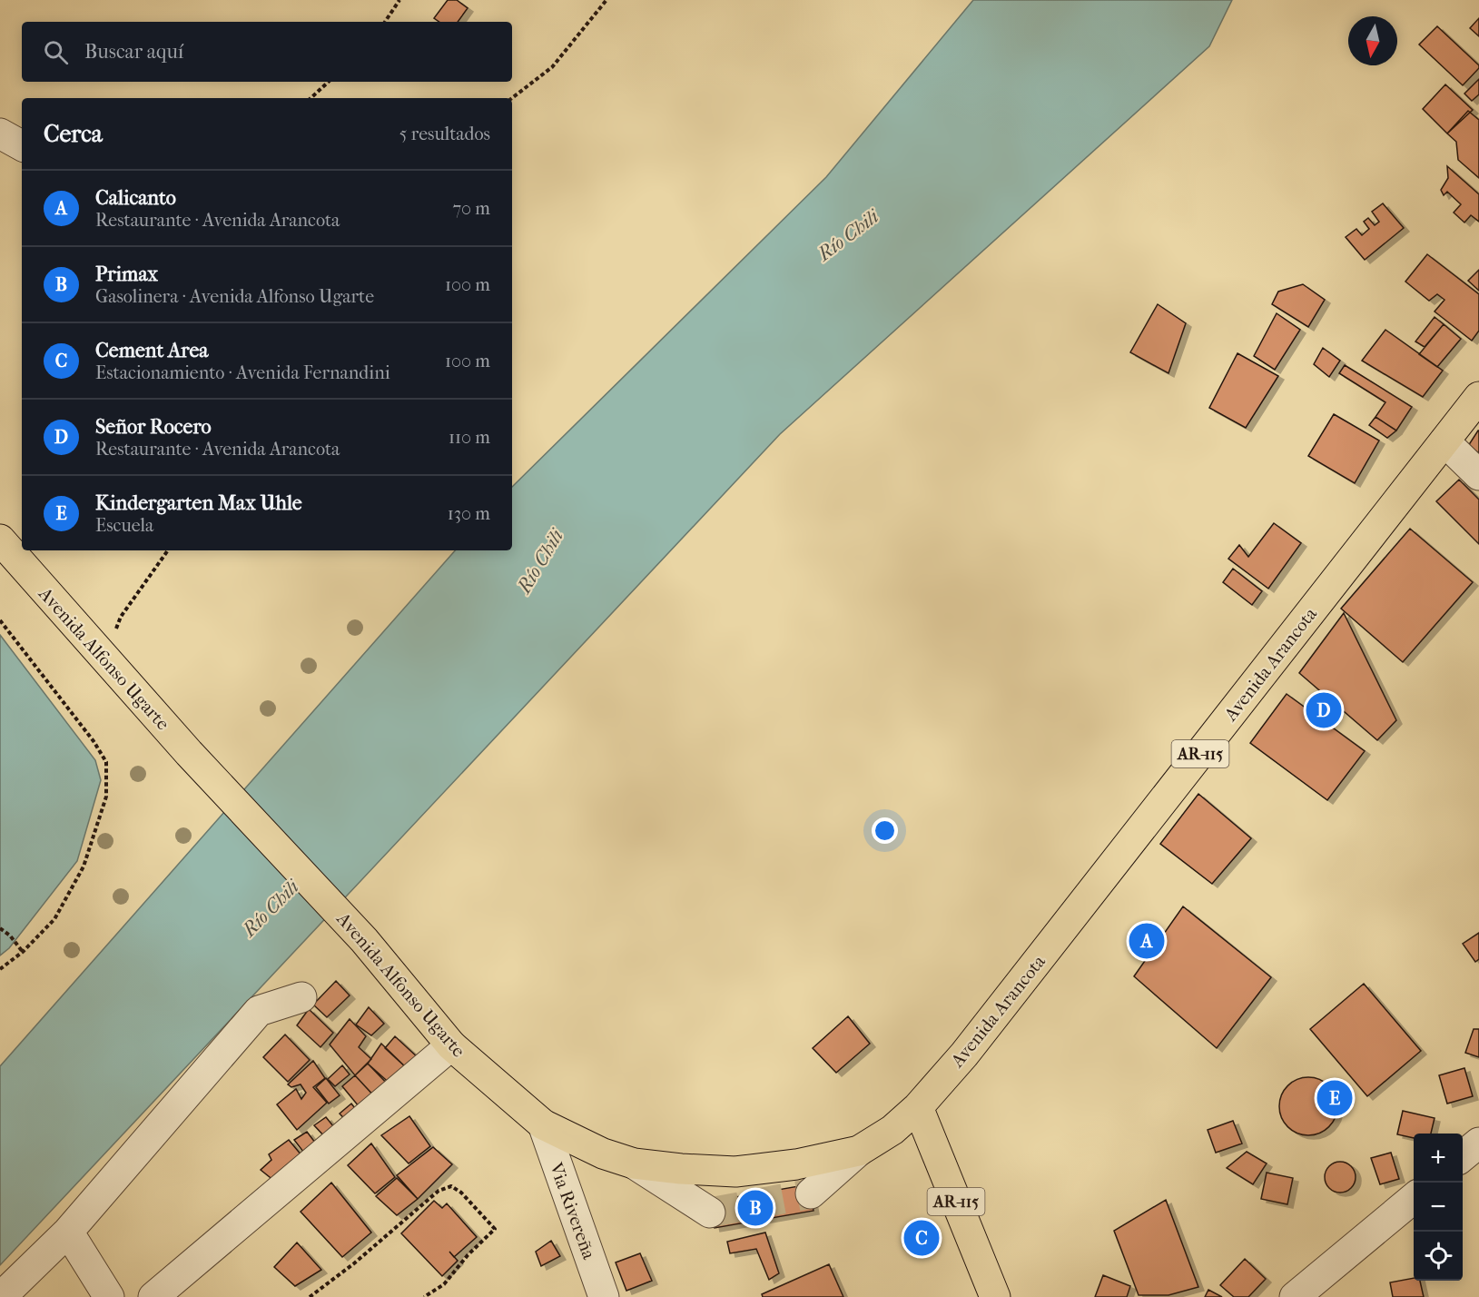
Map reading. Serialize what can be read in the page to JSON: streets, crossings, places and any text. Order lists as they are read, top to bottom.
{
  "streets": {
    "main road": ["Avenida Alfonso Ugarte", "Avenida Arancota", "AR-115"],
    "street": ["Via Rivereña"]
  },
  "crossings": [
    ["Avenida Alfonso Ugarte", "Avenida Arancota"],
    ["Avenida Alfonso Ugarte", "AR-115"],
    ["Avenida Alfonso Ugarte", "Via Rivereña"],
    ["Avenida Arancota", "AR-115"]
  ],
  "water": ["Río Chili"],
  "north": "bottom",
  "page": {
    "search": "Buscar aquí",
    "heading": ["Cerca", "5 resultados"],
    "list": [
      {
        "mark": "A",
        "name": "Calicanto",
        "note": "Restaurante · Avenida Arancota",
        "value": "70 m"
      },
      {
        "mark": "B",
        "name": "Primax",
        "note": "Gasolinera · Avenida Alfonso Ugarte",
        "value": "100 m"
      },
      {
        "mark": "C",
        "name": "Cement Area",
        "note": "Estacionamiento · Avenida Fernandini",
        "value": "100 m"
      },
      {
        "mark": "D",
        "name": "Señor Rocero",
        "note": "Restaurante · Avenida Arancota",
        "value": "110 m"
      },
      {
        "mark": "E",
        "name": "Kindergarten Max Uhle",
        "note": "Escuela",
        "value": "130 m"
      }
    ],
    "pins": [
      "D",
      "A",
      "E",
      "B",
      "C"
    ],
    "map_buttons": ["+", "−"]
  }
}
